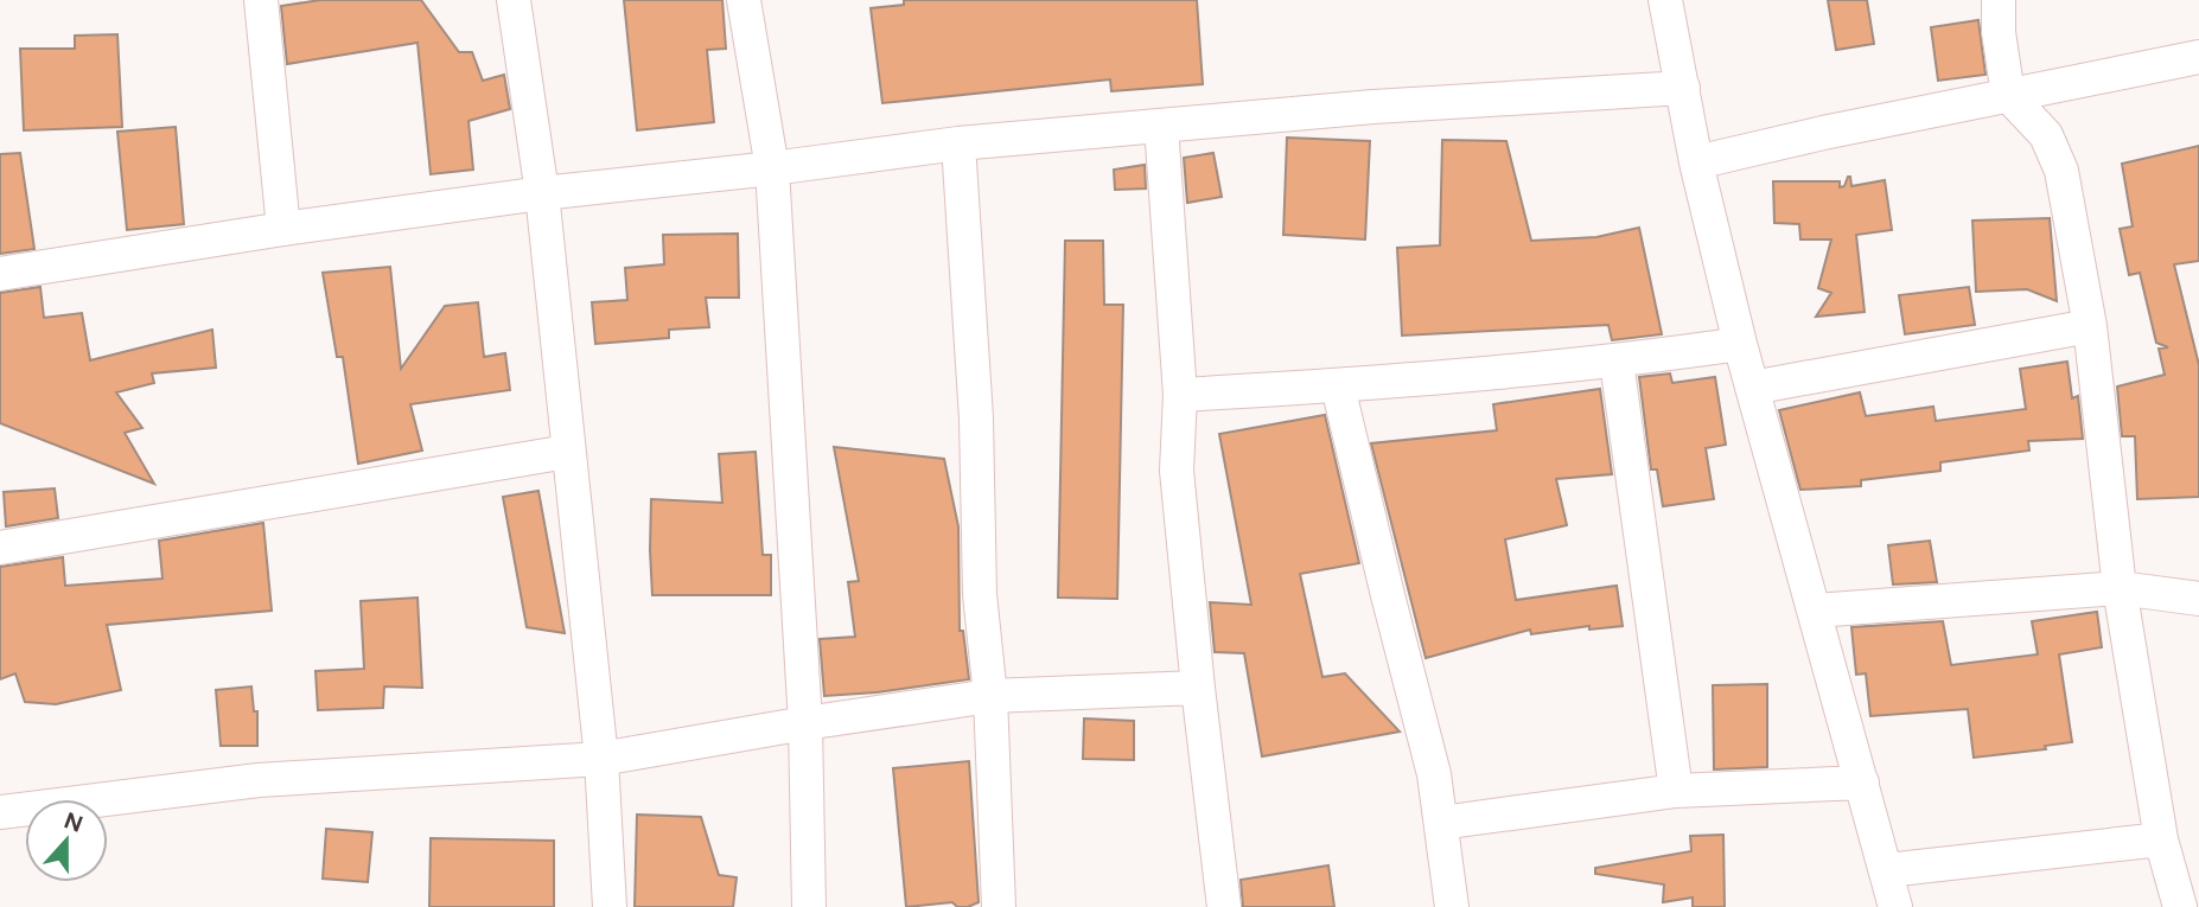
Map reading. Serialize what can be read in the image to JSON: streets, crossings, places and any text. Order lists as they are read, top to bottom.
{
  "north": "top"
}
